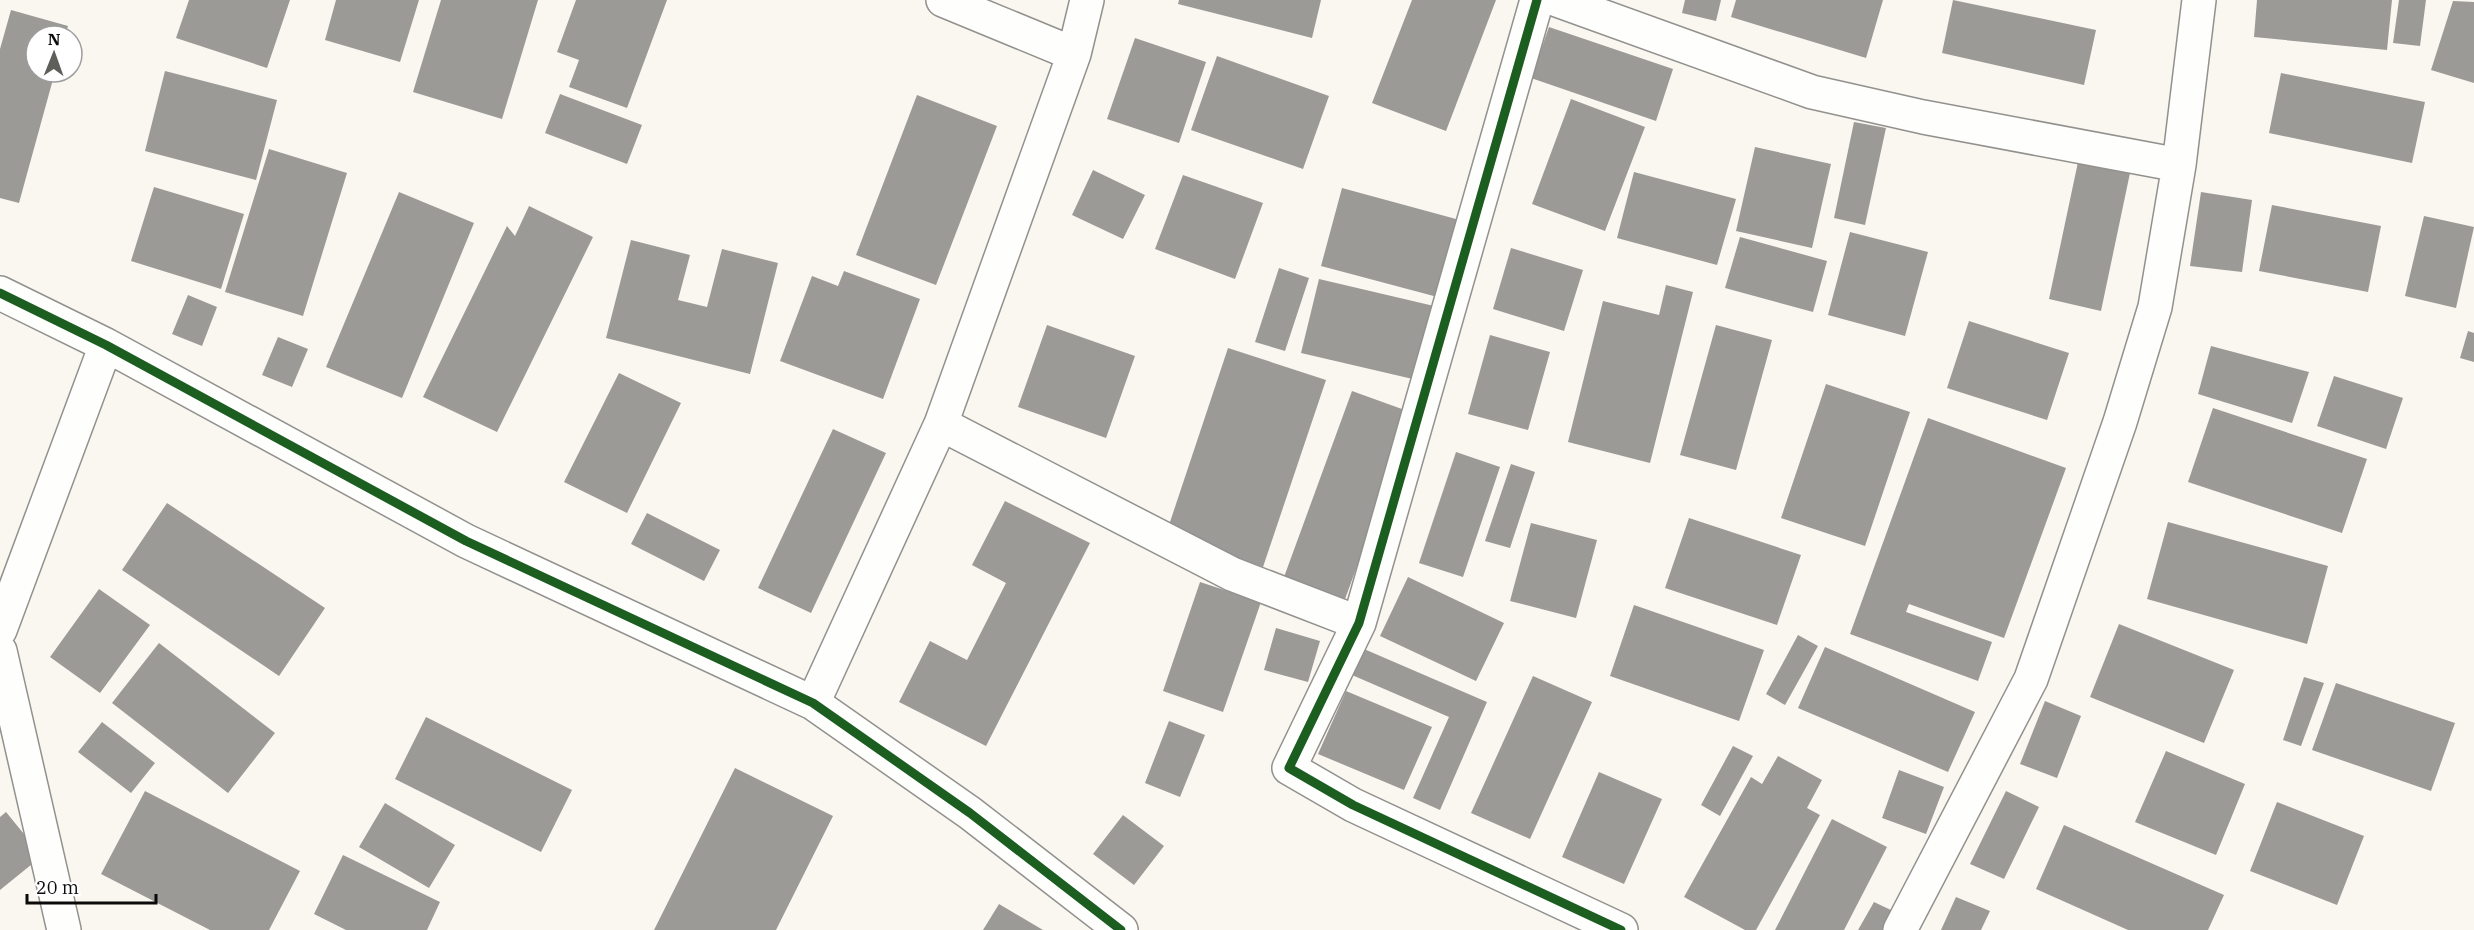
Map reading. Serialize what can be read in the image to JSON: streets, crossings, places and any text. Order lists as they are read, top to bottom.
{
  "scale_bar": "20 m",
  "north": "top"
}
